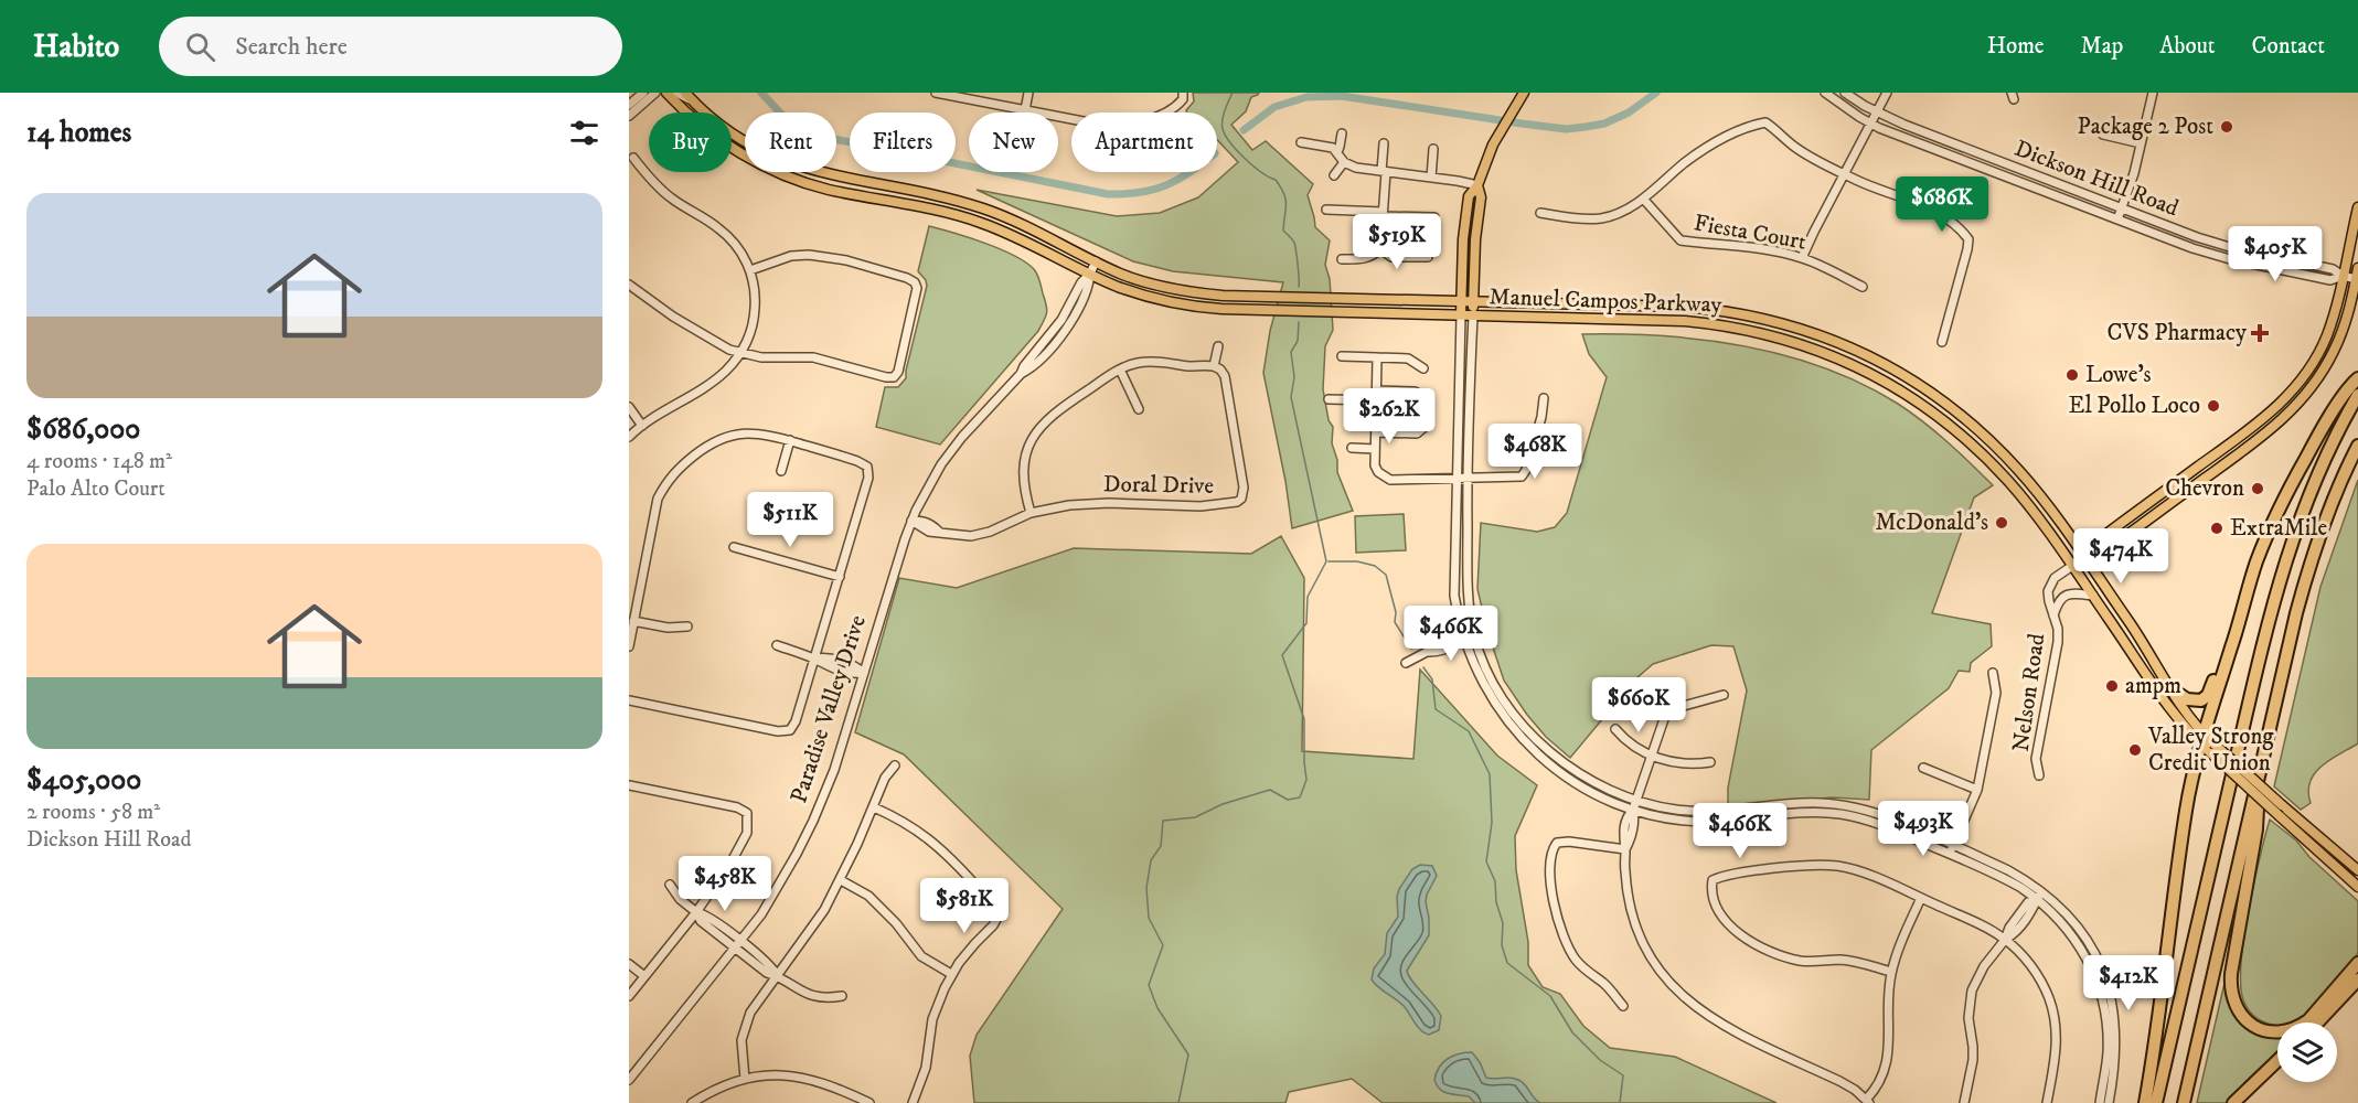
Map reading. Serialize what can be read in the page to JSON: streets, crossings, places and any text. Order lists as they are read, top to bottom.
{
  "streets": {
    "main road": ["Manuel Campos Parkway"],
    "street": [
      "Dickson Hill Road",
      "Fiesta Court",
      "Doral Drive",
      "Nelson Road",
      "Paradise Valley Drive"
    ]
  },
  "crossings": [
    ["Manuel Campos Parkway", "Nelson Road"],
    ["Manuel Campos Parkway", "Paradise Valley Drive"],
    ["Doral Drive", "Paradise Valley Drive"]
  ],
  "places": {
    "other": [
      "Package 2 Post",
      "Lowe's",
      "El Pollo Loco",
      "Chevron",
      "McDonald's",
      "ExtraMile",
      "ampm",
      "Valley Strong Credit Union"
    ],
    "health": ["CVS Pharmacy"]
  },
  "page": {
    "header": "Habito",
    "search": "Search here",
    "nav": [
      "Home",
      "Map",
      "About",
      "Contact"
    ],
    "heading": "14 homes",
    "chip": [
      "Buy",
      "Rent",
      "Filters",
      "New",
      "Apartment"
    ],
    "list": [
      {
        "name": "$686,000",
        "note": "4 rooms · 148 m² · Palo Alto Court"
      },
      {
        "name": "$405,000",
        "note": "2 rooms · 58 m² · Dickson Hill Road"
      }
    ],
    "price": [
      "$686K",
      "$519K",
      "$405K",
      "$262K",
      "$468K",
      "$511K",
      "$474K",
      "$466K",
      "$660K",
      "$493K",
      "$466K",
      "$458K",
      "$581K",
      "$412K"
    ]
  }
}
